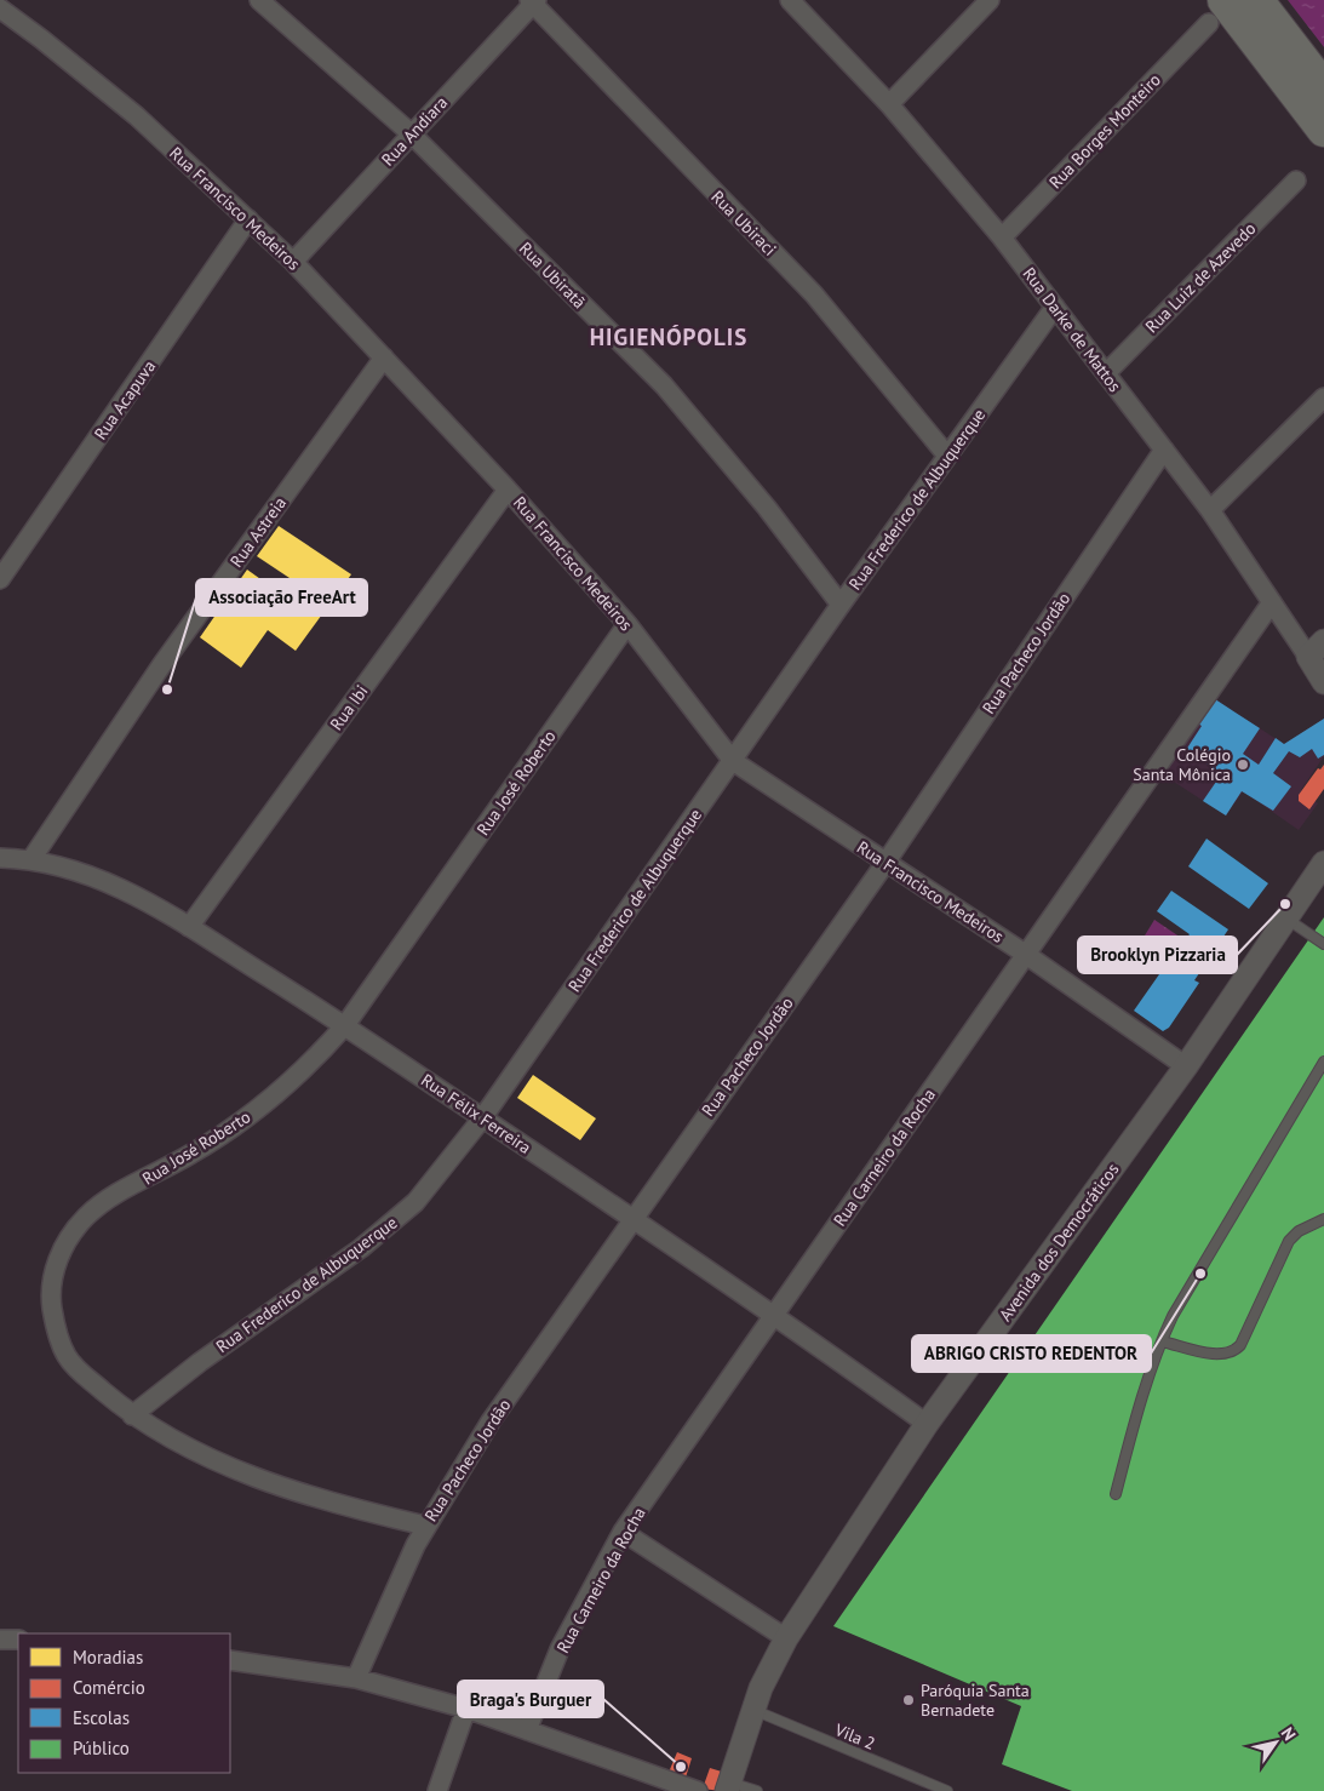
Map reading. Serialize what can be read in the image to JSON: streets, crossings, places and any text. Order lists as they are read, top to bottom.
{
  "streets": {
    "street": [
      "Rua Andiara",
      "Rua Borges Monteiro",
      "Rua Francisco Medeiros",
      "Rua Ubiraci",
      "Rua Ubiratã",
      "Rua Luiz de Azevedo",
      "Rua Darke de Mattos",
      "Rua Acapuva",
      "Rua Frederico de Albuquerque",
      "Rua Astreia",
      "Rua Pacheco Jordão",
      "Rua Ibi",
      "Rua José Roberto",
      "Rua Félix Ferreira",
      "Rua Carneiro da Rocha",
      "Avenida dos Democráticos"
    ],
    "lane": ["Vila 2"]
  },
  "crossings": [
    ["Rua Andiara", "Rua Francisco Medeiros"],
    ["Rua Andiara", "Rua Ubiraci"],
    ["Rua Andiara", "Rua Ubiratã"],
    ["Rua Borges Monteiro", "Rua Darke de Mattos"],
    ["Rua Francisco Medeiros", "Rua Acapuva"],
    ["Rua Francisco Medeiros", "Rua Frederico de Albuquerque"],
    ["Rua Francisco Medeiros", "Rua Astreia"],
    ["Rua Francisco Medeiros", "Rua Pacheco Jordão"],
    ["Rua Francisco Medeiros", "Rua Ibi"],
    ["Rua Francisco Medeiros", "Rua José Roberto"],
    ["Rua Francisco Medeiros", "Rua Carneiro da Rocha"],
    ["Rua Francisco Medeiros", "Avenida dos Democráticos"],
    ["Rua Ubiraci", "Rua Frederico de Albuquerque"],
    ["Rua Ubiratã", "Rua Frederico de Albuquerque"],
    ["Rua Luiz de Azevedo", "Rua Darke de Mattos"],
    ["Rua Darke de Mattos", "Rua Frederico de Albuquerque"],
    ["Rua Darke de Mattos", "Rua Pacheco Jordão"],
    ["Rua Darke de Mattos", "Rua Carneiro da Rocha"],
    ["Rua Frederico de Albuquerque", "Rua José Roberto"],
    ["Rua Frederico de Albuquerque", "Rua Félix Ferreira"],
    ["Rua Astreia", "Rua Félix Ferreira"],
    ["Rua Pacheco Jordão", "Rua José Roberto"],
    ["Rua Pacheco Jordão", "Rua Félix Ferreira"],
    ["Rua Ibi", "Rua Félix Ferreira"],
    ["Rua José Roberto", "Rua Félix Ferreira"],
    ["Rua Félix Ferreira", "Rua Carneiro da Rocha"],
    ["Rua Félix Ferreira", "Avenida dos Democráticos"],
    ["Avenida dos Democráticos", "Vila 2"]
  ],
  "districts": ["HIGIENÓPOLIS"],
  "places": [
    "Associação FreeArt",
    "Colégio Santa Mônica",
    "Brooklyn Pizzaria",
    "ABRIGO CRISTO REDENTOR",
    "Paróquia Santa Bernadete",
    "Braga's Burguer"
  ],
  "legend": [
    "Moradias",
    "Comércio",
    "Escolas",
    "Público"
  ],
  "north": "top right"
}
